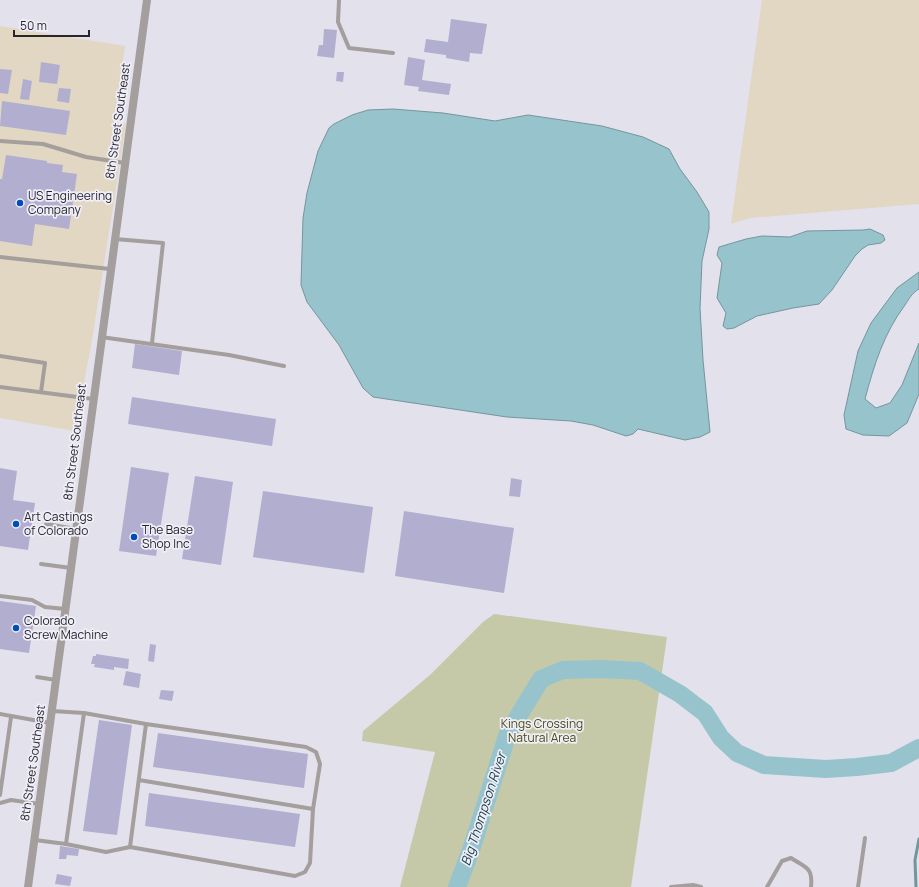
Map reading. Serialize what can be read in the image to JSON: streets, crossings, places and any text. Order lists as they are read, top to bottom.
{
  "streets": {
    "street": ["8th Street Southeast"]
  },
  "water": ["Big Thompson River"],
  "parks": ["Kings Crossing Natural Area"],
  "places": [
    "US Engineering Company",
    "Art Castings of Colorado",
    "The Base Shop Inc",
    "Colorado Screw Machine"
  ],
  "scale_bar": "50 m"
}
